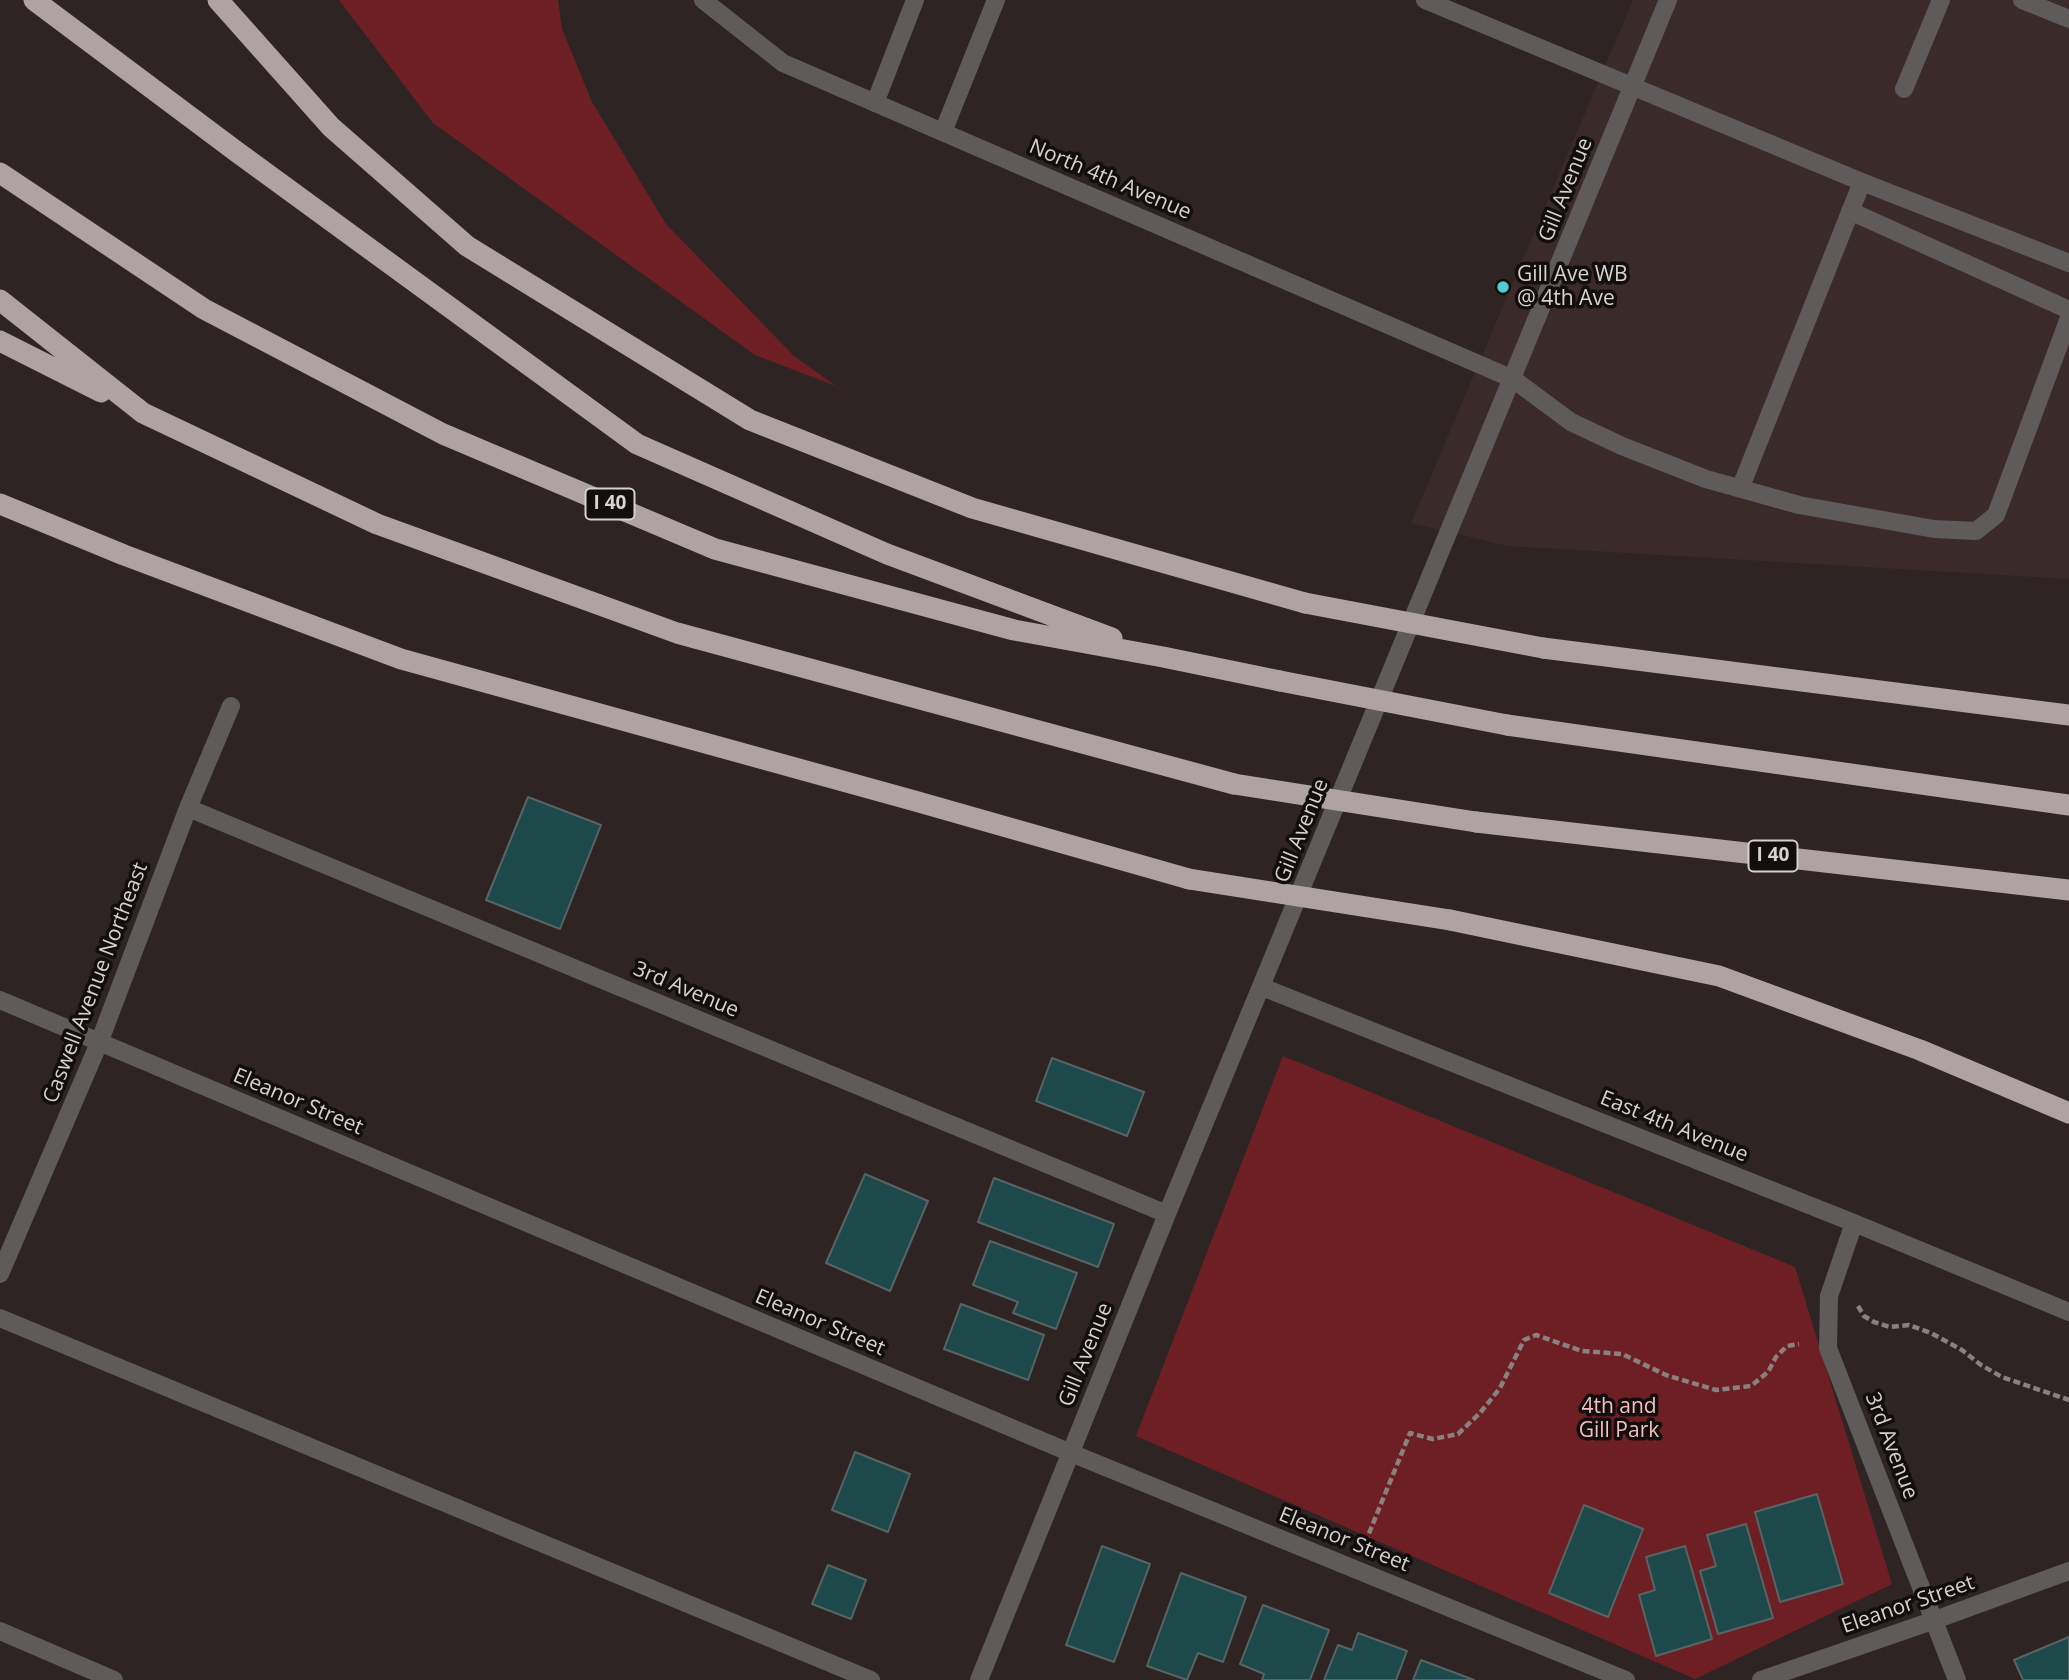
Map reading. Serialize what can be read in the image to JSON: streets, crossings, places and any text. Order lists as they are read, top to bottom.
{
  "streets": {
    "highway": ["I 40"],
    "street": [
      "North 4th Avenue",
      "Gill Avenue",
      "Caswell Avenue Northeast",
      "3rd Avenue",
      "Eleanor Street",
      "East 4th Avenue"
    ]
  },
  "crossings": [
    ["North 4th Avenue", "Gill Avenue"],
    ["Gill Avenue", "3rd Avenue"],
    ["Gill Avenue", "Eleanor Street"],
    ["Gill Avenue", "East 4th Avenue"],
    ["Caswell Avenue Northeast", "3rd Avenue"],
    ["Caswell Avenue Northeast", "Eleanor Street"],
    ["3rd Avenue", "Eleanor Street"],
    ["3rd Avenue", "East 4th Avenue"]
  ],
  "parks": ["4th and Gill Park"],
  "places": ["Gill Ave WB @ 4th Ave"]
}
